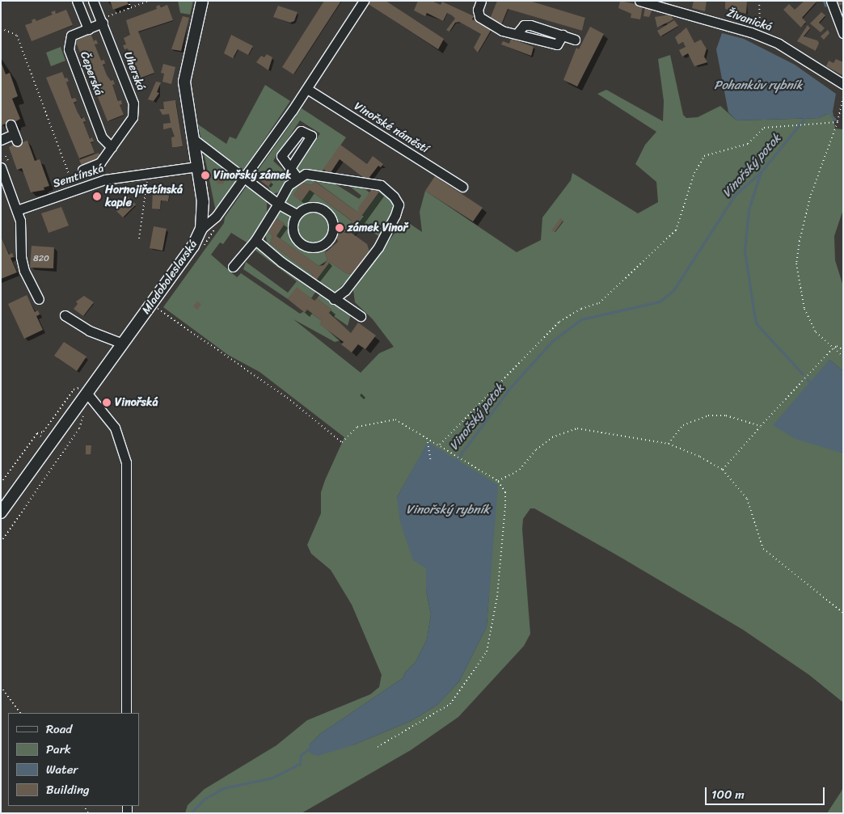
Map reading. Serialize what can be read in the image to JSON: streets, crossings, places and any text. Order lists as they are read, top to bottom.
{
  "streets": {
    "main road": ["Mladoboleslavská"],
    "street": [
      "Živanická",
      "Uherská",
      "Čeperská",
      "Vinořské náměstí",
      "Semtínská"
    ]
  },
  "crossings": [
    ["Uherská", "Čeperská"],
    ["Semtínská", "Mladoboleslavská"]
  ],
  "water": ["Pohankův rybník", "Vinořský potok", "Vinořský rybník"],
  "places": [
    "Vinořský zámek",
    "Hornojiřetínská kaple",
    "zámek Vinoř",
    "Vinořská"
  ],
  "house_numbers": ["820"],
  "legend": [
    "Road",
    "Park",
    "Water",
    "Building"
  ],
  "scale_bar": "100 m"
}
